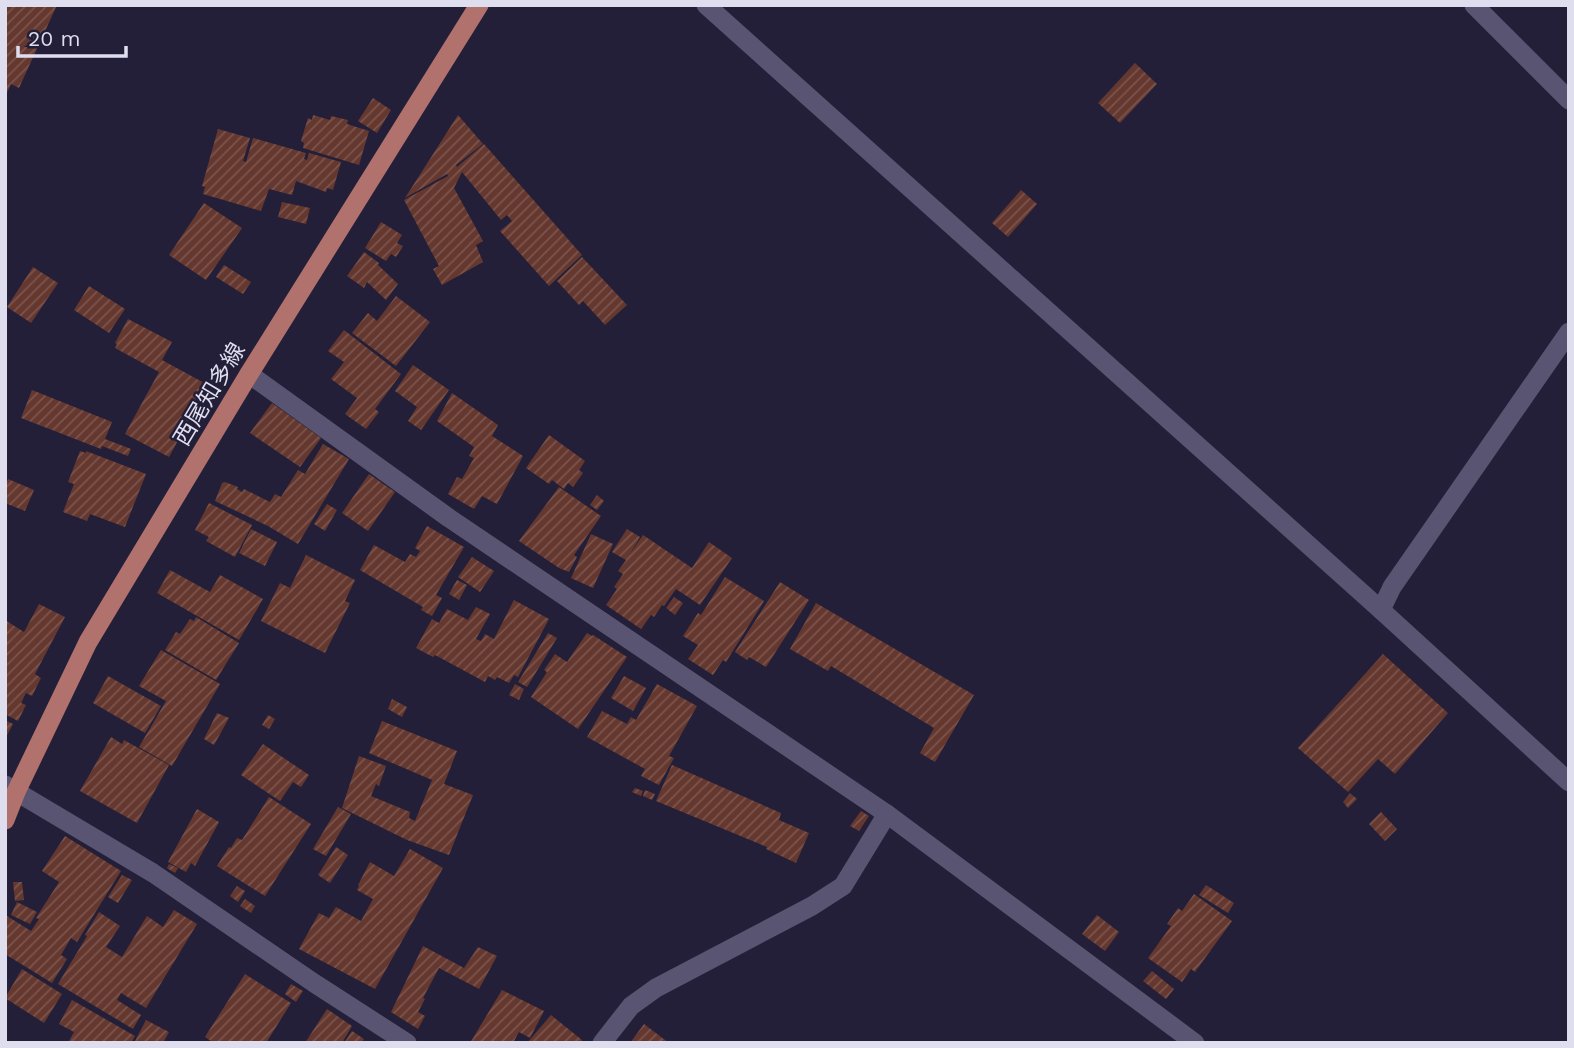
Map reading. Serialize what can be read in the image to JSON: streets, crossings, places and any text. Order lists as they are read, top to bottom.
{
  "streets": {
    "main road": ["西尾知多線"]
  },
  "scale_bar": "20 m"
}
